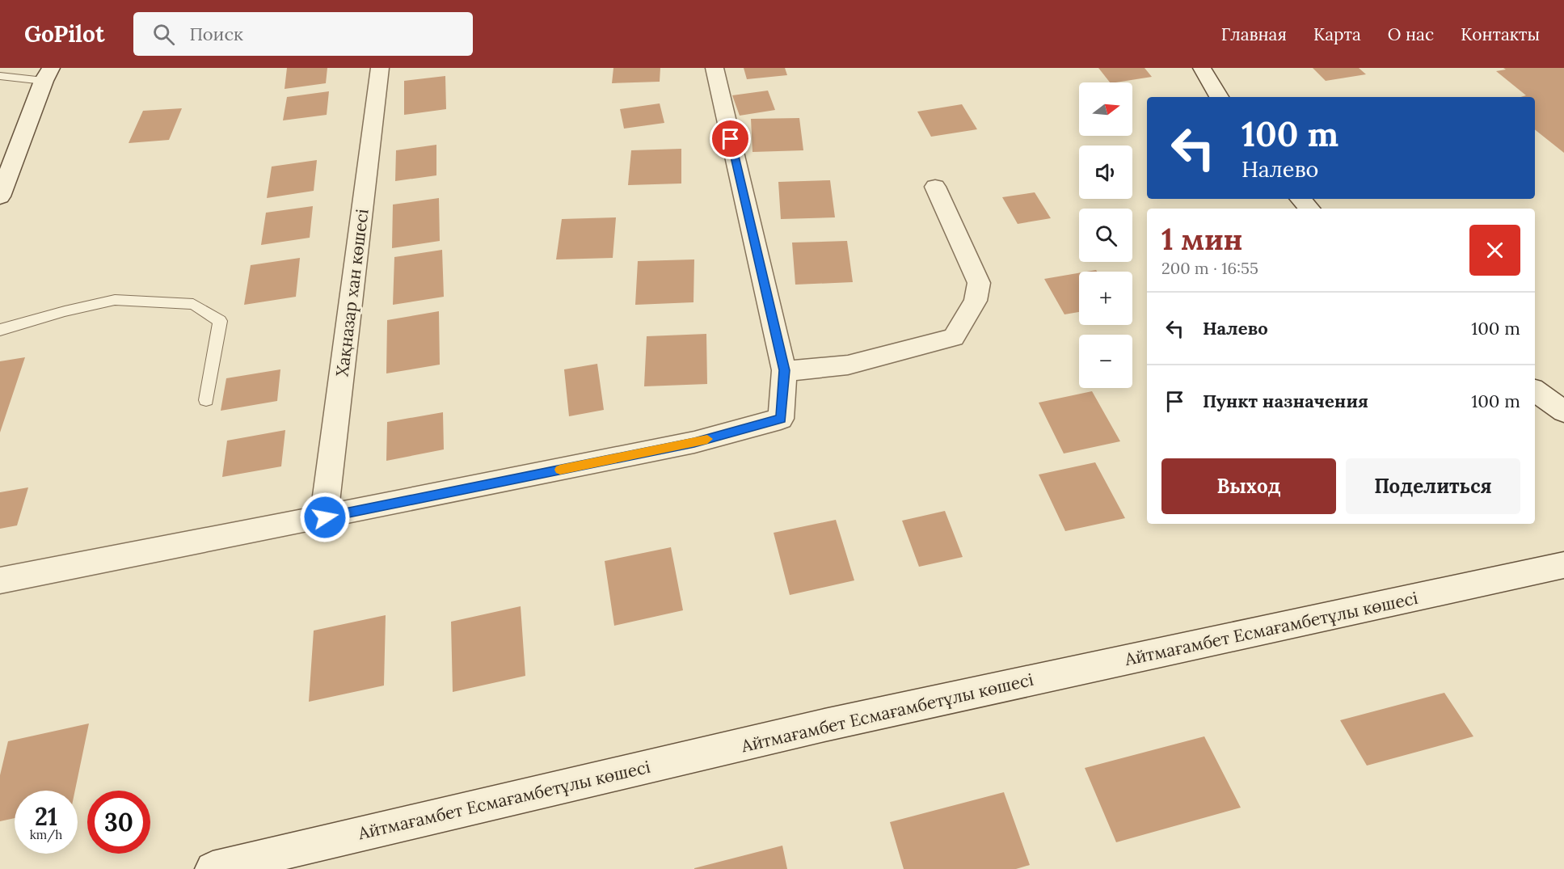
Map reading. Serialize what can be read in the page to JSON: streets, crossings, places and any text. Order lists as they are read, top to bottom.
{
  "streets": {
    "street": ["Хақназар хан көшесі", "Айтмағамбет Есмағамбетұлы көшесі"]
  },
  "north": "right",
  "page": {
    "header": "GoPilot",
    "search": "Поиск",
    "nav": [
      "Главная",
      "Карта",
      "О нас",
      "Контакты"
    ],
    "map_buttons": ["+", "−"],
    "turn": ["100 m", "Налево"],
    "heading": ["1 мин", "200 m · 16:55"],
    "list": [
      {
        "name": "Налево",
        "value": "100 m"
      },
      {
        "name": "Пункт назначения",
        "value": "100 m"
      }
    ],
    "buttons": ["Выход", "Поделиться"],
    "speed": "21 km/h",
    "limit": "30"
  }
}
